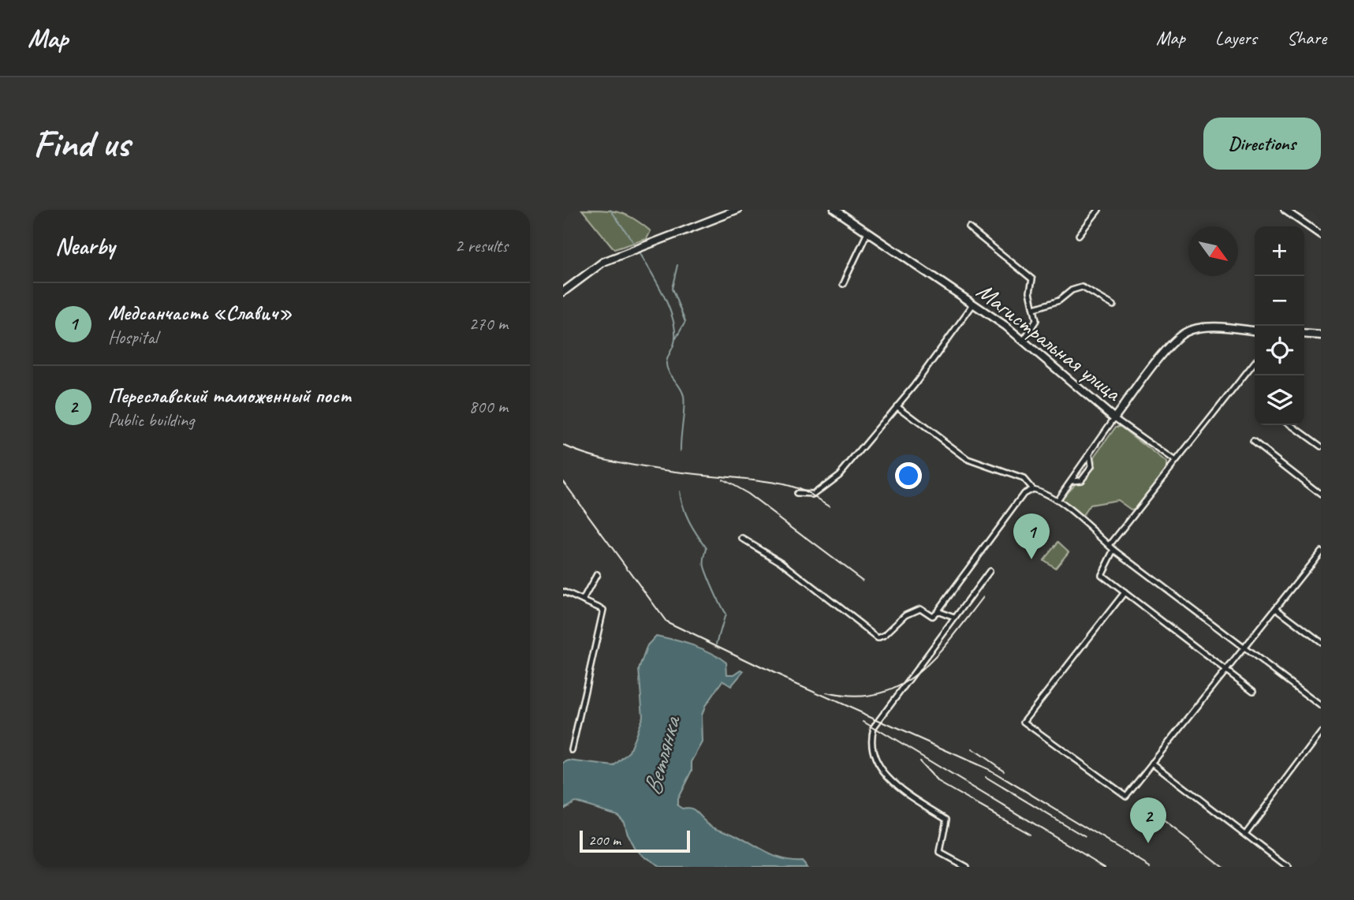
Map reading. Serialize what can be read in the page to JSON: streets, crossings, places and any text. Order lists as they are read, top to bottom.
{
  "streets": {
    "main road": ["Магистральная улица"]
  },
  "water": ["Ветлянка"],
  "scale_bar": "200 m",
  "north": "bottom right",
  "page": {
    "header": "Map",
    "nav": ["Map", "Layers", "Share"],
    "buttons": "Directions",
    "title": "Find us",
    "heading": ["Nearby", "2 results"],
    "map_buttons": ["+", "−"],
    "list": [
      {
        "mark": "1",
        "name": "Медсанчасть «Славич»",
        "note": "Hospital",
        "value": "270 m"
      },
      {
        "mark": "2",
        "name": "Переславский таможенный пост",
        "note": "Public building",
        "value": "800 m"
      }
    ],
    "pins": ["1", "2"],
    "scale": "200 m"
  }
}
